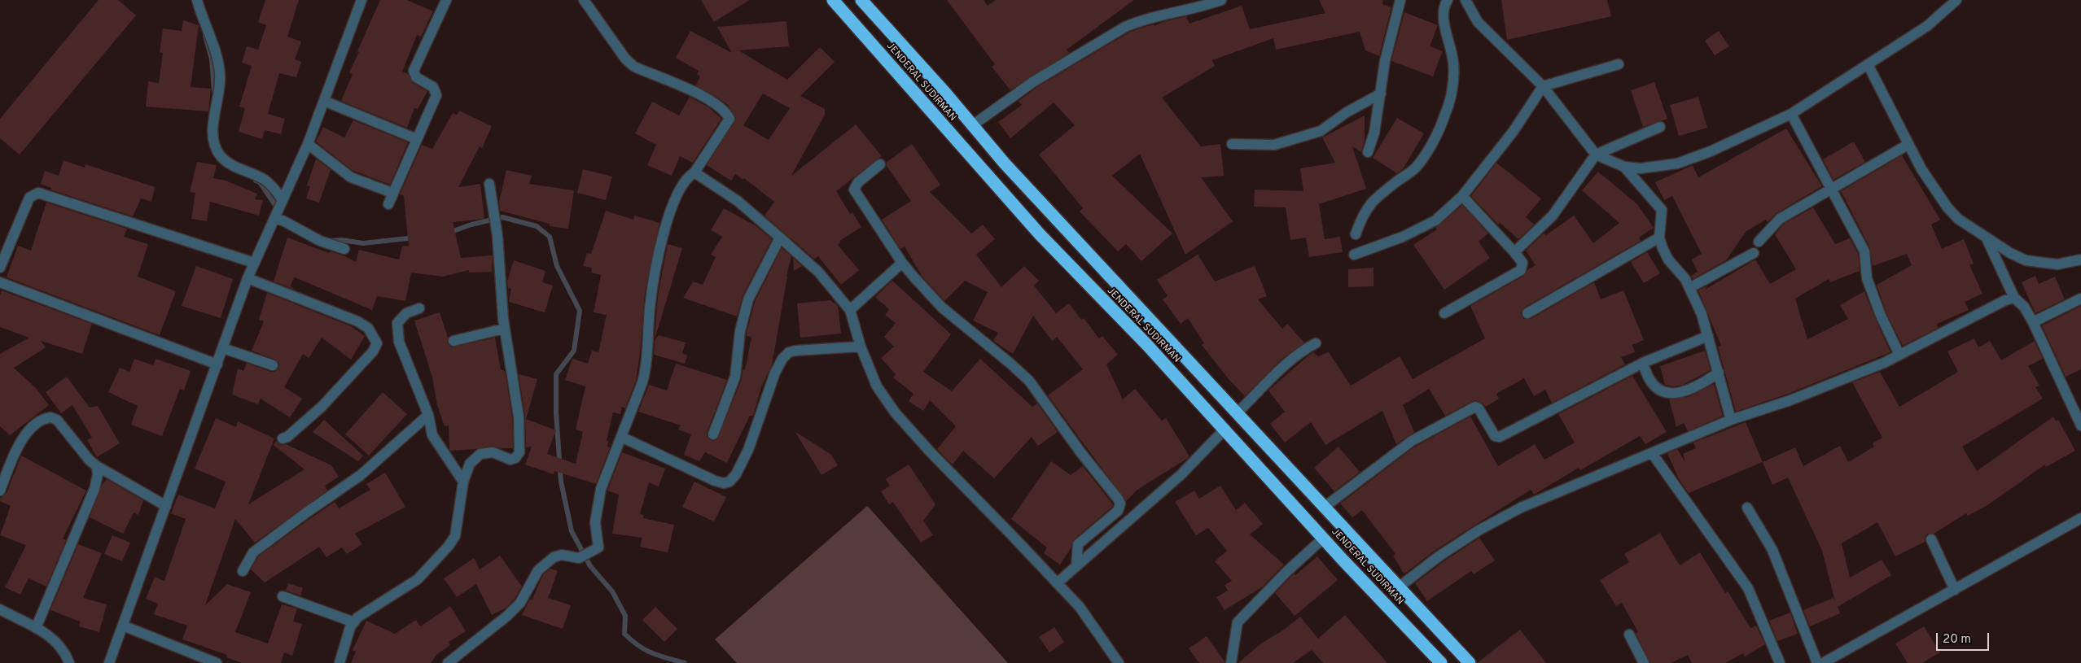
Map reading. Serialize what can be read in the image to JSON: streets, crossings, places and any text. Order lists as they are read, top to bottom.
{
  "streets": {
    "highway": ["JENDERAL SUDIRMAN"]
  },
  "scale_bar": "20 m"
}
